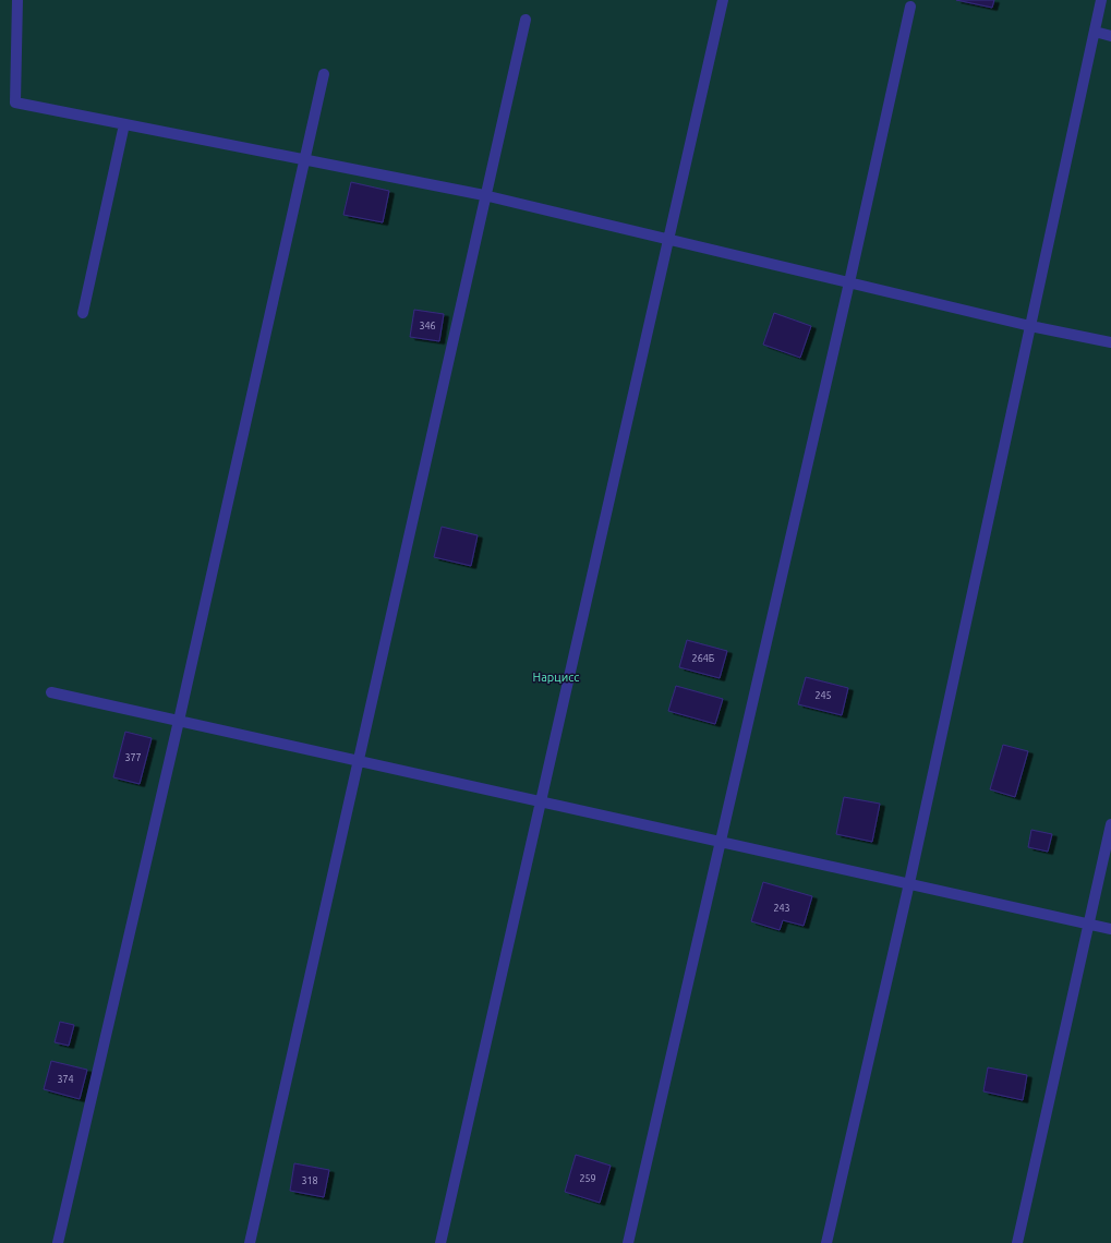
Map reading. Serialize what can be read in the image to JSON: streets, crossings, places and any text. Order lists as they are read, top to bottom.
{
  "parks": ["Нарцисс"],
  "house_numbers": [
    "346",
    "264Б",
    "245",
    "377",
    "243",
    "374",
    "259",
    "318"
  ]
}
